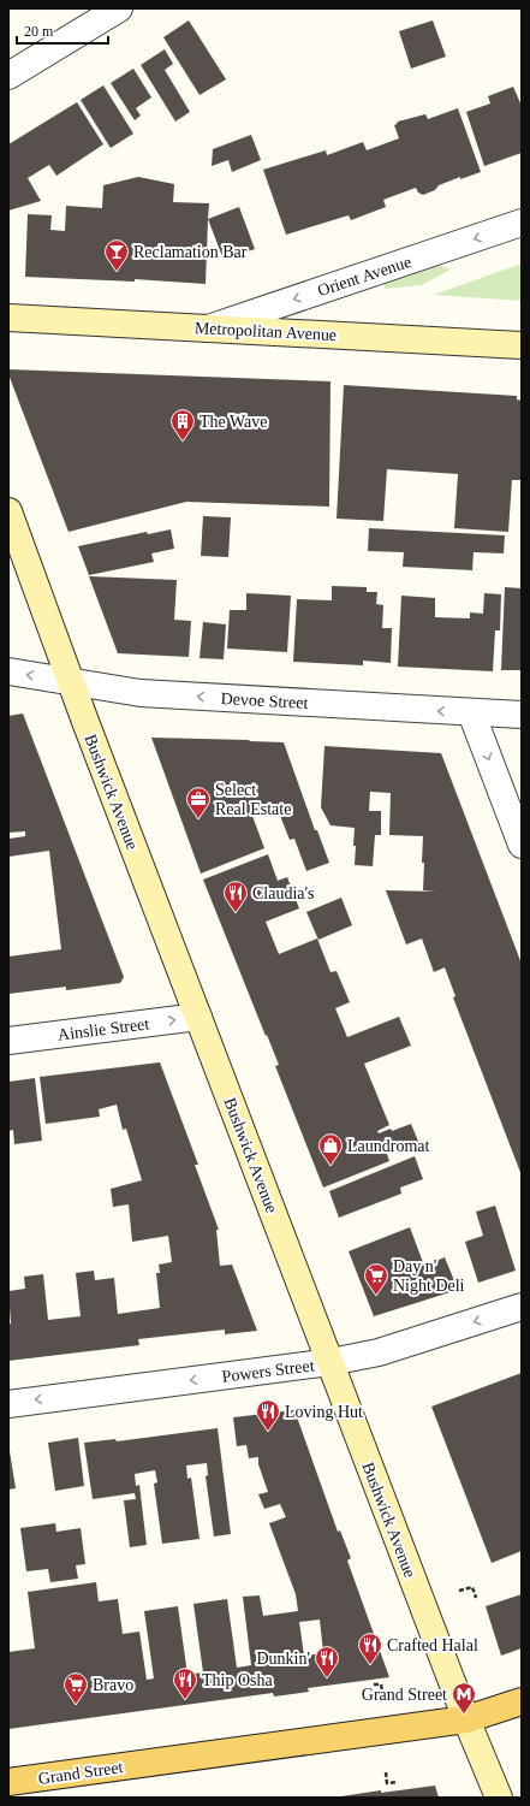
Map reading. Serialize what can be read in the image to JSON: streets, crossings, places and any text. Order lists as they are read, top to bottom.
{
  "streets": {
    "main road": ["Metropolitan Avenue", "Bushwick Avenue", "Grand Street"],
    "street": [
      "Orient Avenue",
      "Devoe Street",
      "Ainslie Street",
      "Powers Street"
    ]
  },
  "crossings": [
    ["Orient Avenue", "Metropolitan Avenue"],
    ["Devoe Street", "Bushwick Avenue"],
    ["Bushwick Avenue", "Ainslie Street"],
    ["Bushwick Avenue", "Powers Street"],
    ["Bushwick Avenue", "Grand Street"]
  ],
  "one_way": [
    "Orient Avenue",
    "Devoe Street",
    "Ainslie Street",
    "Powers Street"
  ],
  "places": {
    "bar": ["Reclamation Bar"],
    "building": ["The Wave"],
    "office": ["Select Real Estate"],
    "restaurant": [
      "Claudia's",
      "Loving Hut",
      "Crafted Halal",
      "Dunkin'",
      "Thip Osha"
    ],
    "shop": ["Laundromat"],
    "supermarket": ["Day n' Night Deli", "Bravo"],
    "metro station": ["Grand Street"]
  },
  "scale_bar": "20 m"
}
